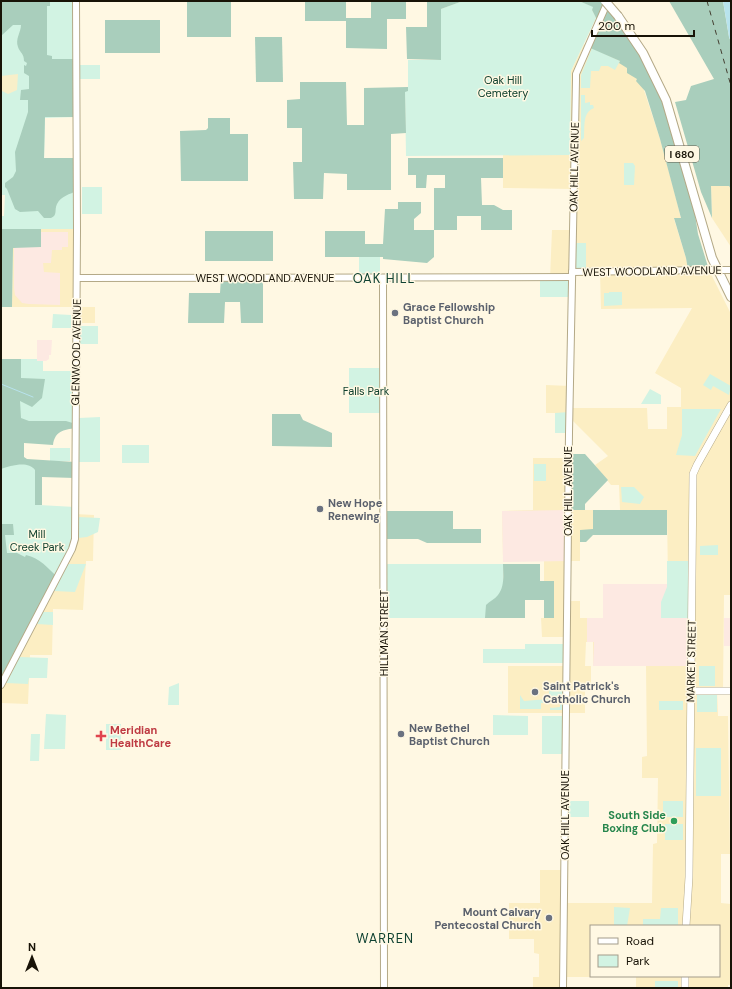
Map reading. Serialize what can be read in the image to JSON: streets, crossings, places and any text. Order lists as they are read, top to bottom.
{
  "streets": {
    "highway": ["I 680"],
    "main road": ["MARKET STREET"],
    "street": [
      "OAK HILL AVENUE",
      "WEST WOODLAND AVENUE",
      "GLENWOOD AVENUE",
      "HILLMAN STREET"
    ]
  },
  "crossings": [
    ["OAK HILL AVENUE", "WEST WOODLAND AVENUE"],
    ["WEST WOODLAND AVENUE", "GLENWOOD AVENUE"],
    ["WEST WOODLAND AVENUE", "HILLMAN STREET"]
  ],
  "districts": ["OAK HILL", "WARREN"],
  "parks": ["Oak Hill Cemetery", "Falls Park", "Mill Creek Park"],
  "places": {
    "other": [
      "Grace Fellowship Baptist Church",
      "New Hope Renewing",
      "Saint Patrick's Catholic Church",
      "New Bethel Baptist Church",
      "South Side Boxing Club",
      "Mount Calvary Pentecostal Church"
    ],
    "health": ["Meridian HealthCare"]
  },
  "legend": ["Road", "Park"],
  "scale_bar": "200 m",
  "north": "top"
}
